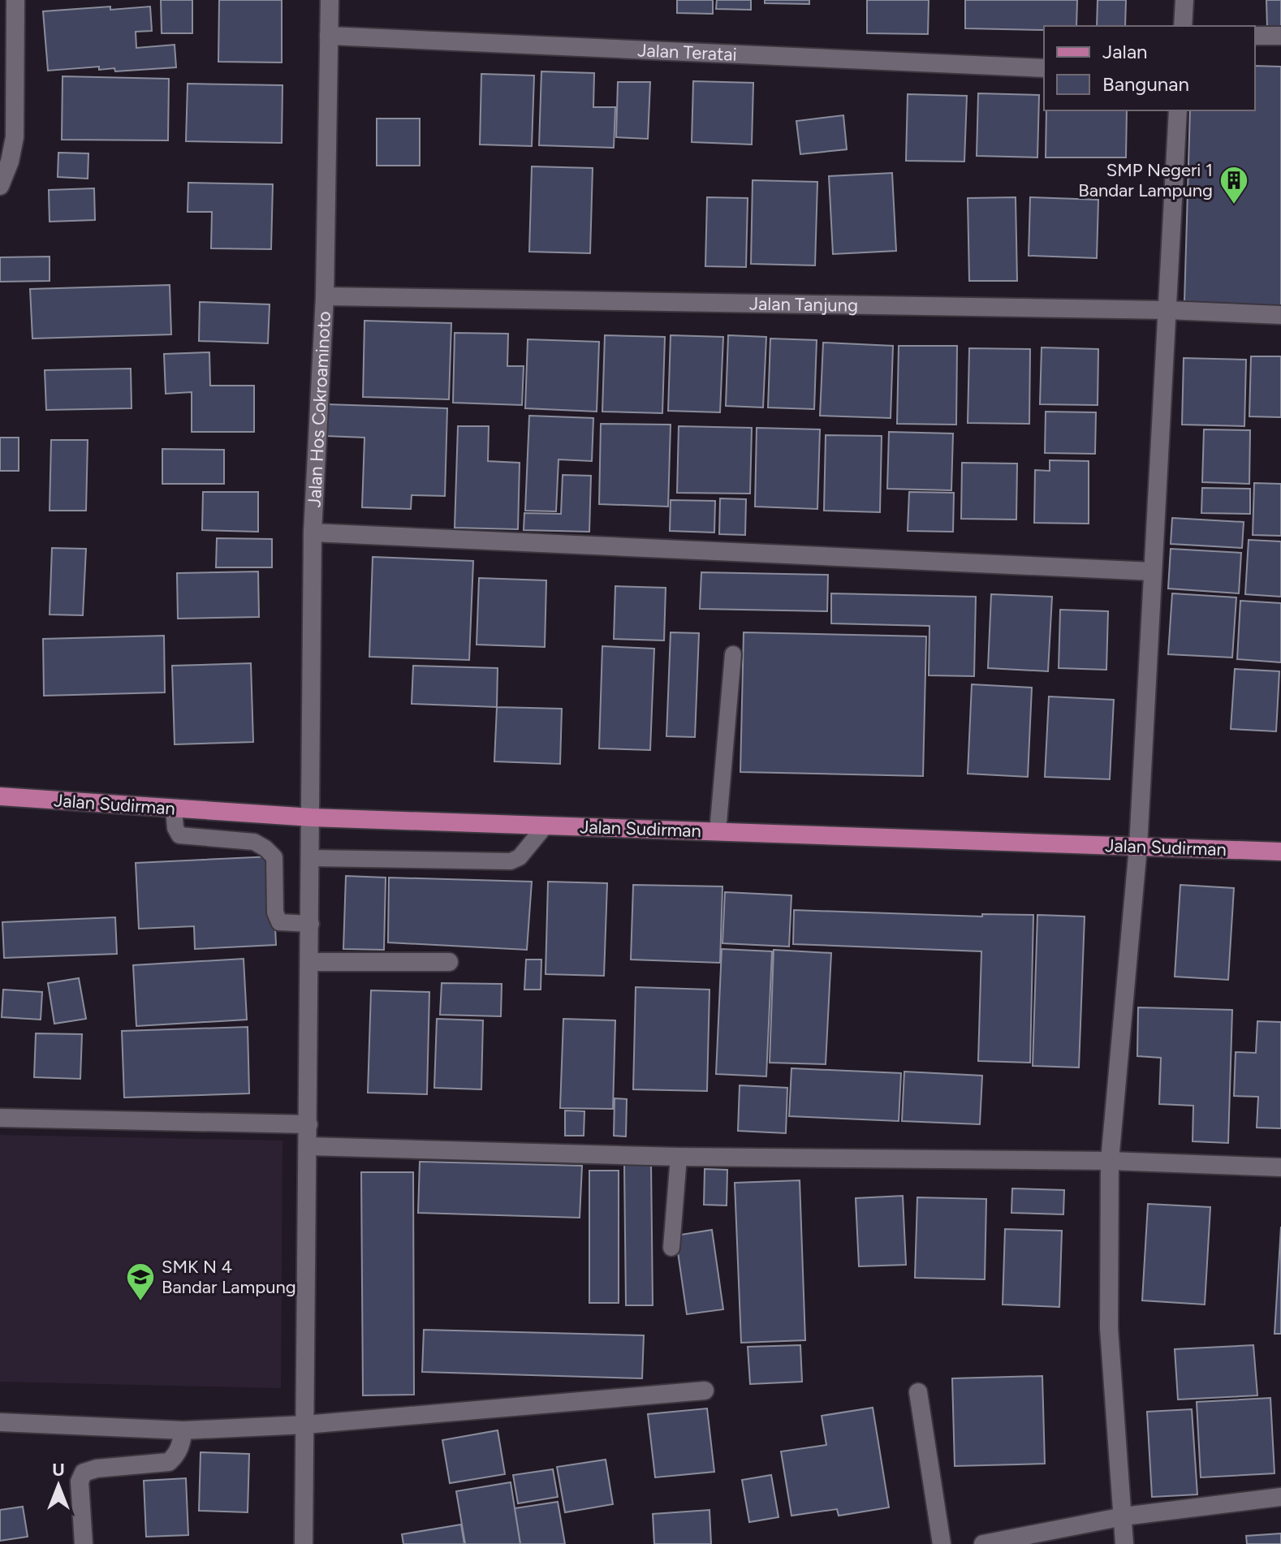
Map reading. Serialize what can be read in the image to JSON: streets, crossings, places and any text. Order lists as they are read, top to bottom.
{
  "streets": {
    "main road": ["Jalan Sudirman"],
    "street": ["Jalan Teratai", "Jalan Tanjung", "Jalan Hos Cokroaminoto"]
  },
  "crossings": [
    ["Jalan Teratai", "Jalan Hos Cokroaminoto"],
    ["Jalan Tanjung", "Jalan Hos Cokroaminoto"],
    ["Jalan Hos Cokroaminoto", "Jalan Sudirman"]
  ],
  "places": {
    "building": ["SMP Negeri 1 Bandar Lampung"],
    "school or university": ["SMK N 4 Bandar Lampung"]
  },
  "legend": ["Jalan", "Bangunan"],
  "north": "top"
}
